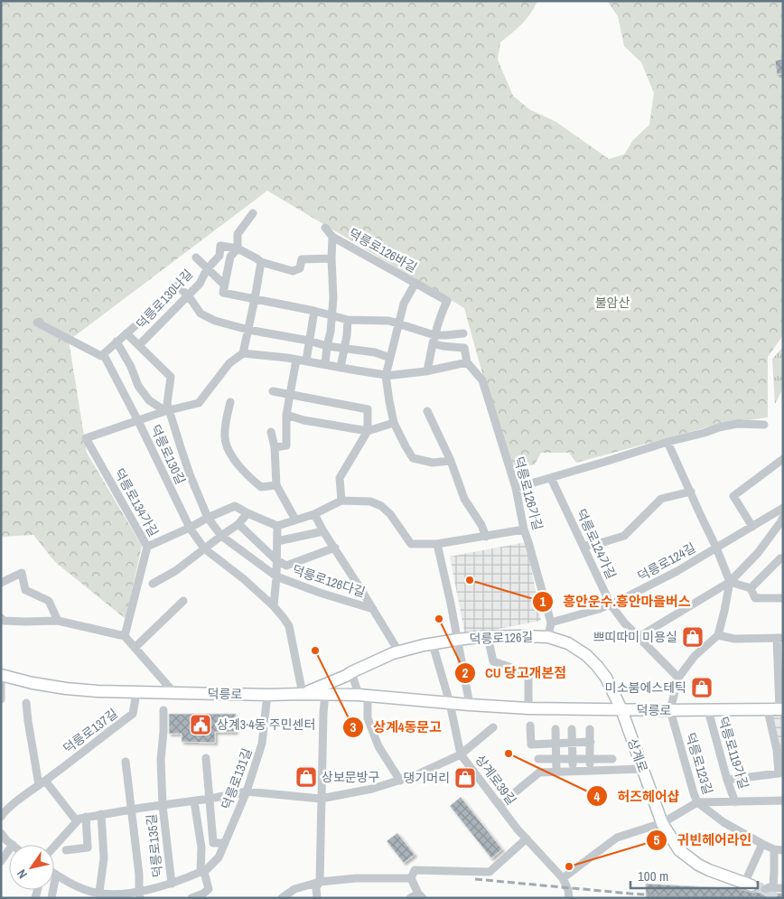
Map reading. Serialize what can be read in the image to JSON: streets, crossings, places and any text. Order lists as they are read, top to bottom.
{
  "streets": {
    "main road": ["덕릉로126길", "덕릉로", "상계로"],
    "street": [
      "덕릉로126바길",
      "덕릉로130나길",
      "덕릉로130길",
      "덕릉로126가길",
      "덕릉로134가길",
      "덕릉로124가길",
      "덕릉로124길",
      "덕릉로126다길",
      "덕릉로137길",
      "덕릉로119가길",
      "덕릉로123길",
      "덕릉로131길",
      "상계로39길",
      "덕릉로135길"
    ]
  },
  "crossings": [
    ["덕릉로130나길", "덕릉로130길"],
    ["덕릉로130길", "덕릉로134가길"],
    ["덕릉로130길", "덕릉로126다길"],
    ["덕릉로130길", "덕릉로126길"],
    ["덕릉로130길", "덕릉로"],
    ["덕릉로126가길", "덕릉로124길"],
    ["덕릉로126가길", "덕릉로126길"],
    ["덕릉로124가길", "덕릉로124길"],
    ["덕릉로126다길", "덕릉로126길"],
    ["덕릉로126길", "덕릉로"],
    ["덕릉로126길", "상계로"],
    ["덕릉로", "덕릉로137길"],
    ["덕릉로", "덕릉로119가길"],
    ["덕릉로", "상계로"],
    ["덕릉로", "덕릉로123길"],
    ["덕릉로", "덕릉로131길"],
    ["덕릉로", "상계로39길"],
    ["덕릉로119가길", "덕릉로123길"],
    ["덕릉로131길", "덕릉로135길"]
  ],
  "parks": ["불암산"],
  "places": {
    "other": [
      "흥안운수.흥안마을버스",
      "CU 당고개본점",
      "상계4동문고",
      "허즈헤어샵",
      "귀빈헤어라인"
    ],
    "shop": [
      "쁘띠따미 미용실",
      "미소붐에스테틱",
      "상보문방구",
      "댕기머리"
    ],
    "public building": ["상계3·4동 주민센터"]
  },
  "scale_bar": "100 m",
  "north": "bottom left"
}
